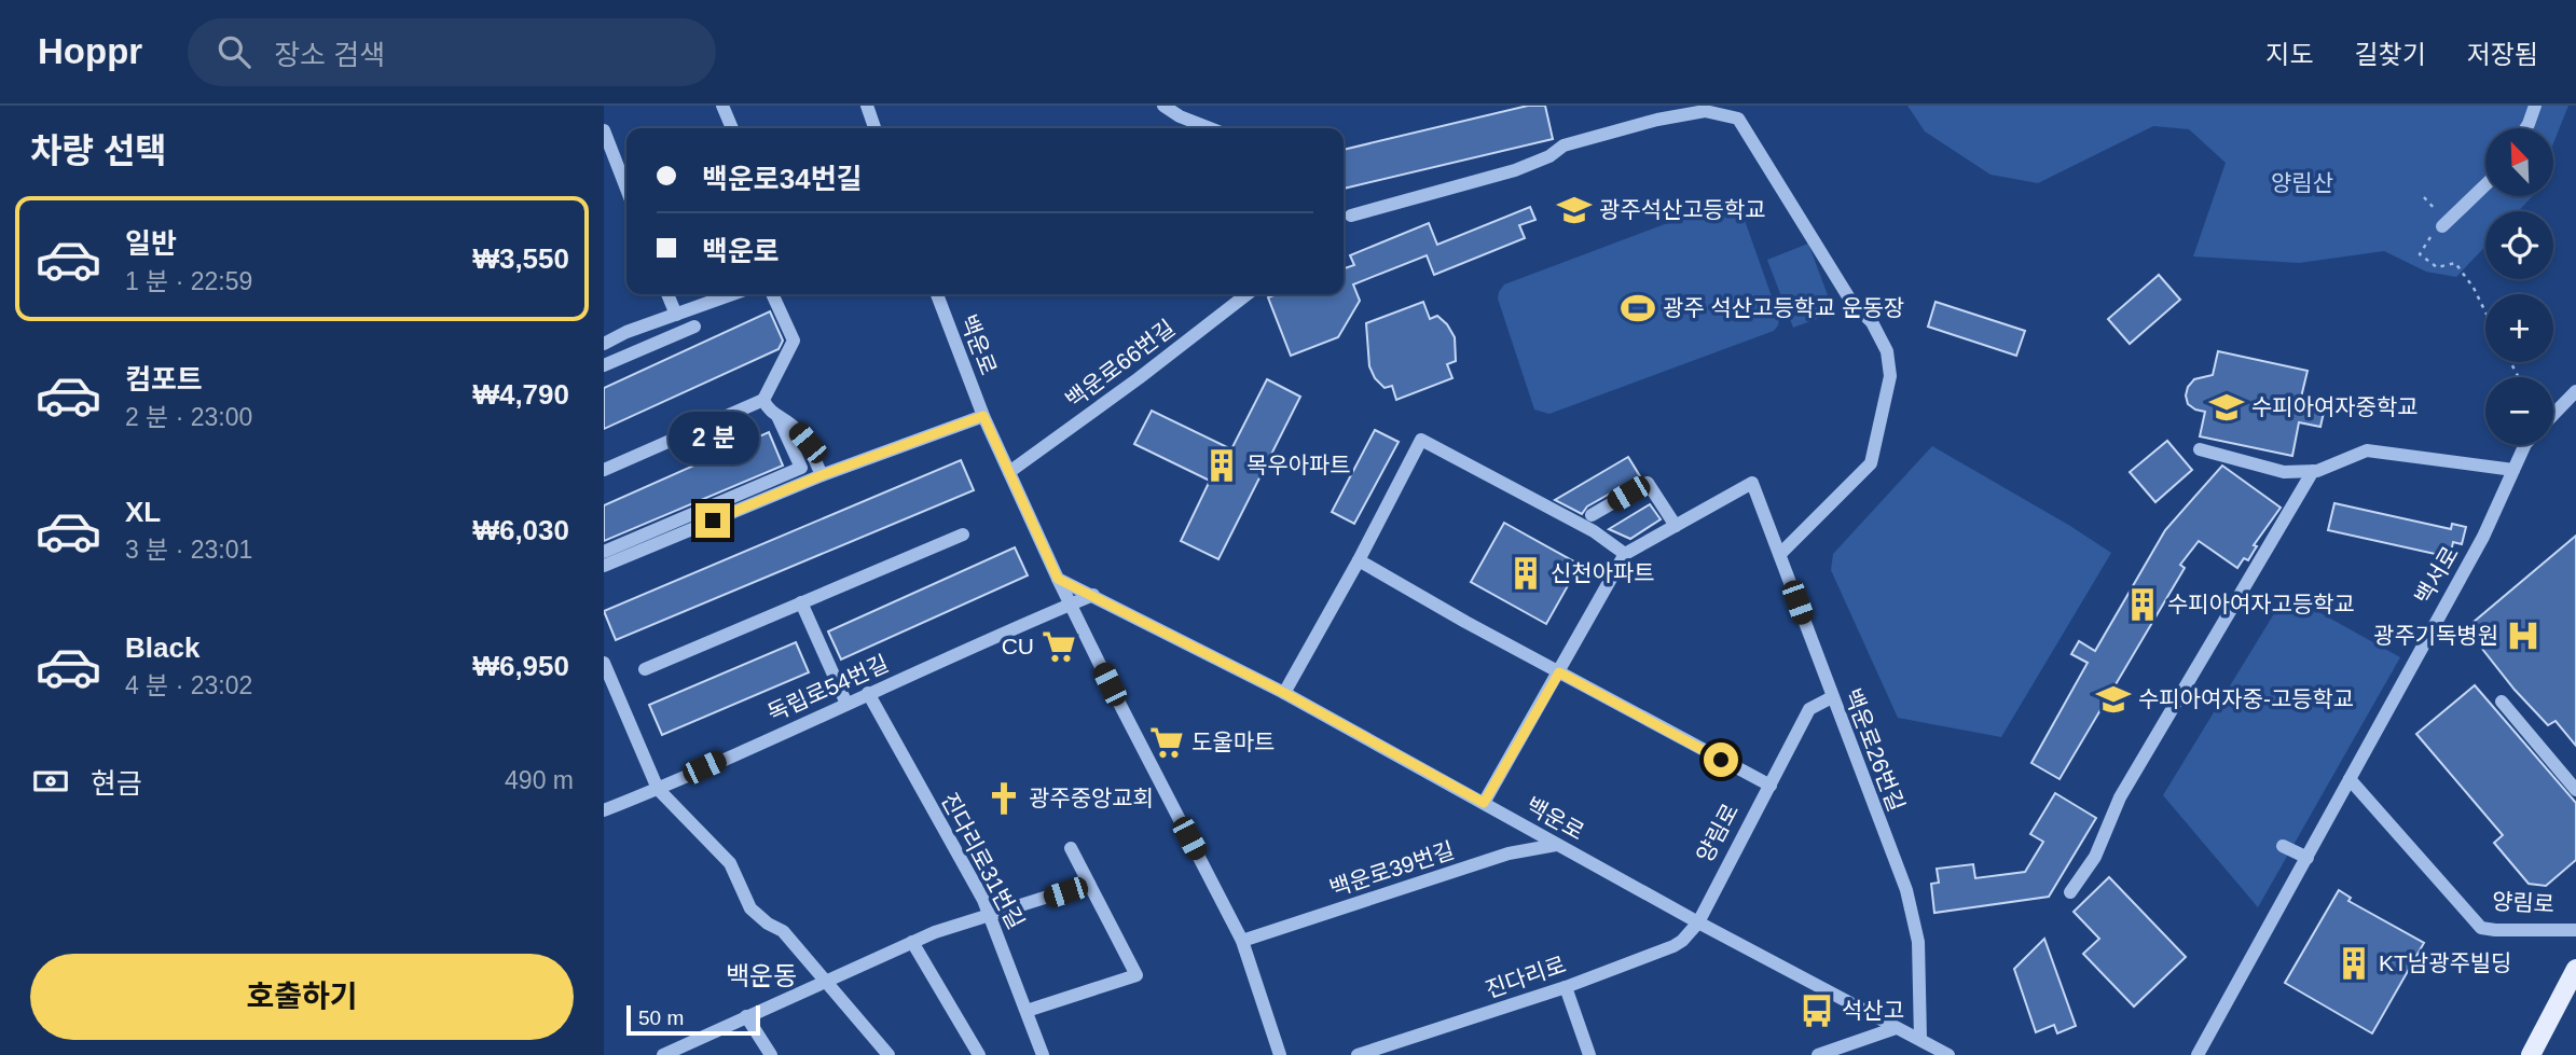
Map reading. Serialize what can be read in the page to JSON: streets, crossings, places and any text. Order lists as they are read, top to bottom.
{
  "streets": {
    "street": [
      "백운로",
      "백운로66번길",
      "백서로",
      "독립로54번길",
      "백운로26번길",
      "양림로",
      "진다리로31번길",
      "백운로39번길",
      "진다리로"
    ]
  },
  "crossings": [
    ["백운로", "백운로66번길"],
    ["백운로", "독립로54번길"],
    ["백운로", "백운로26번길"],
    ["백운로", "양림로"],
    ["백운로", "백운로39번길"],
    ["백운로", "진다리로"],
    ["백서로", "양림로"],
    ["독립로54번길", "진다리로31번길"],
    ["백운로26번길", "양림로"],
    ["양림로", "진다리로"]
  ],
  "districts": ["백운동"],
  "parks": ["양림산"],
  "places": {
    "school or university": ["광주석산고등학교", "수피아여자중학교", "수피아여자중-고등학교"],
    "sports": ["광주 석산고등학교 운동장"],
    "building": [
      "목우아파트",
      "신천아파트",
      "수피아여자고등학교",
      "KT남광주빌딩"
    ],
    "hospital": ["광주기독병원"],
    "supermarket": ["CU", "도울마트"],
    "church": ["광주중앙교회"],
    "bus stop": ["석산고"]
  },
  "scale_bar": "50 m",
  "north": "top left",
  "page": {
    "header": "Hoppr",
    "search": "장소 검색",
    "nav": ["지도", "길찾기", "저장됨"],
    "heading": "차량 선택",
    "map_buttons": ["+", "−"],
    "banner": ["백운로34번길", "백운로"],
    "list": [
      {
        "name": "일반",
        "note": "1 분 · 22:59",
        "value": "₩3,550"
      },
      {
        "name": "컴포트",
        "note": "2 분 · 23:00",
        "value": "₩4,790"
      },
      {
        "name": "XL",
        "note": "3 분 · 23:01",
        "value": "₩6,030"
      },
      {
        "name": "Black",
        "note": "4 분 · 23:02",
        "value": "₩6,950"
      }
    ],
    "bubble": "2 분",
    "pay": ["현금", "490 m"],
    "buttons": "호출하기",
    "scale": "50 m"
  }
}
